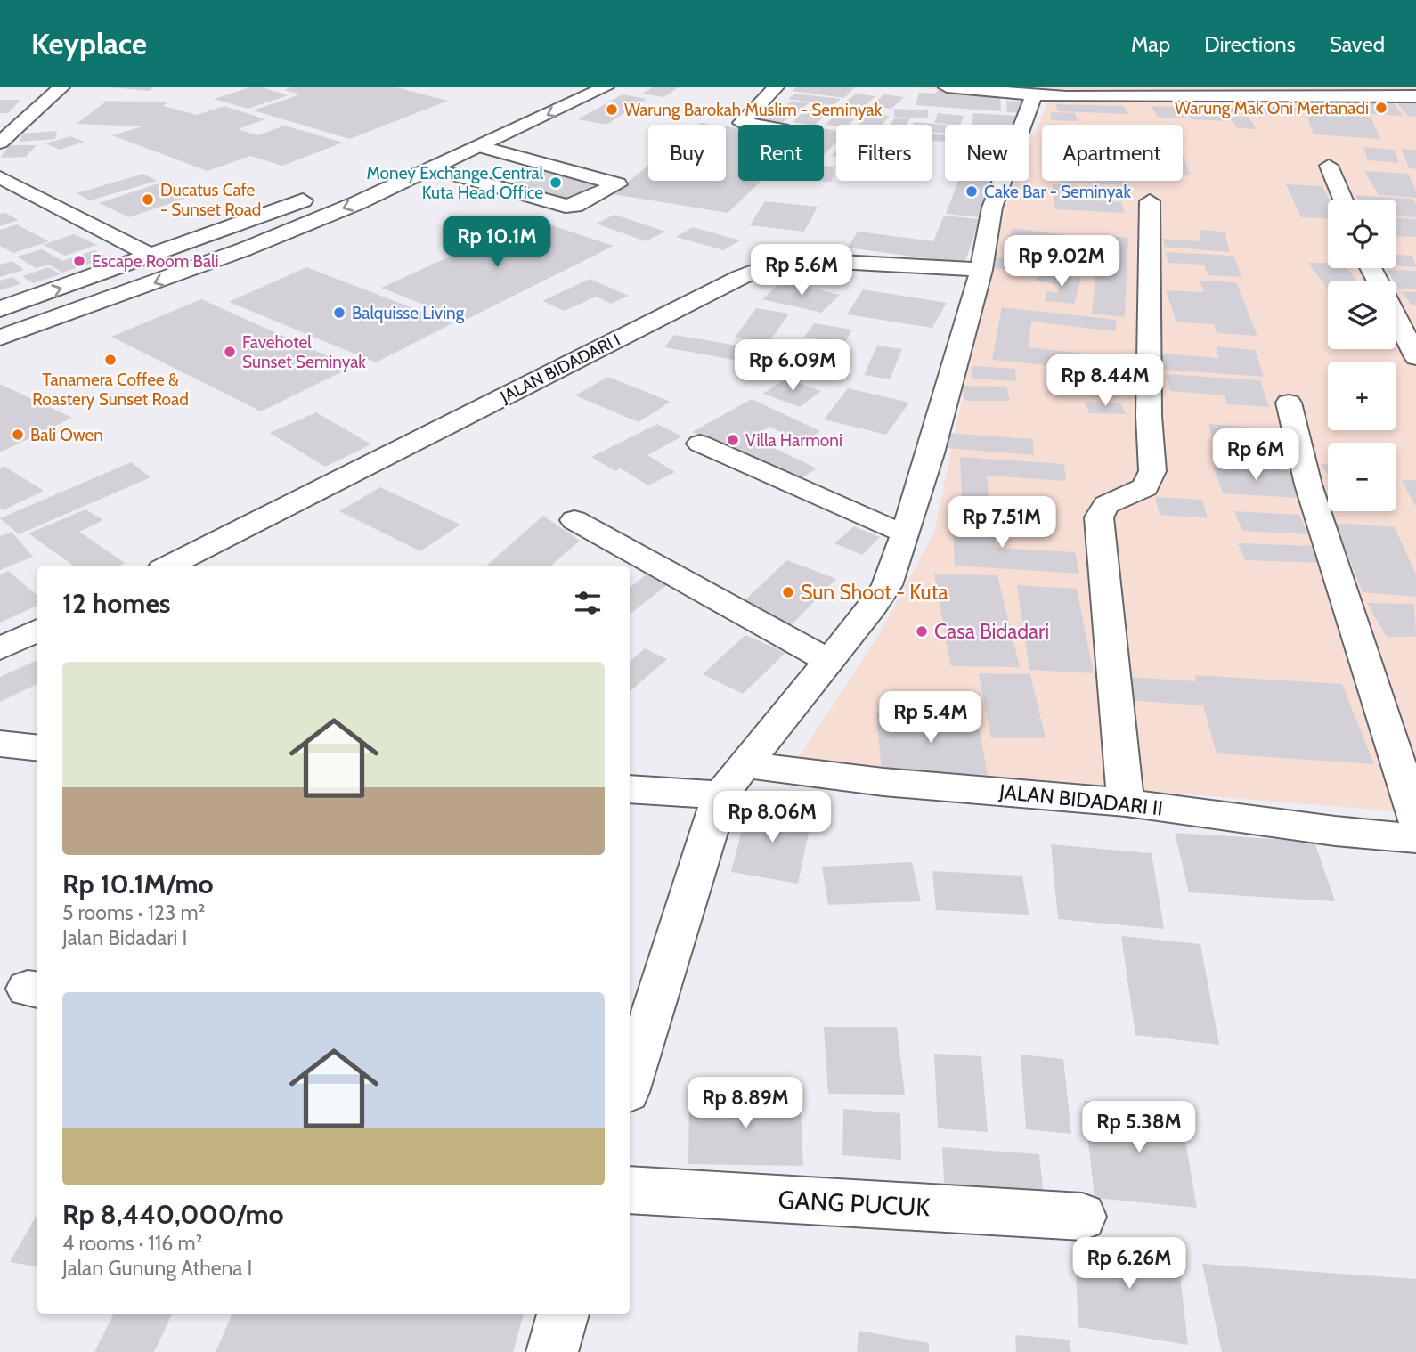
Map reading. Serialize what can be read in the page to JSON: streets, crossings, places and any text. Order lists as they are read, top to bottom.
{
  "streets": {
    "main road": ["JALAN BIDADARI I", "JALAN BIDADARI II", "GANG PUCUK"]
  },
  "places": [
    "Warung Mak Oni Mertanadi",
    "Warung Barokah Muslim - Seminyak",
    "Money Exchange Central Kuta Head Office",
    "Cake Bar - Seminyak",
    "Ducatus Cafe - Sunset Road",
    "Escape Room Bali",
    "Balquisse Living",
    "Favehotel Sunset Seminyak",
    "Tanamera Coffee & Roastery Sunset Road",
    "Bali Owen",
    "Villa Harmoni",
    "Sun Shoot - Kuta",
    "Casa Bidadari"
  ],
  "page": {
    "header": "Keyplace",
    "nav": ["Map", "Directions", "Saved"],
    "chip": [
      "Buy",
      "Rent",
      "Filters",
      "New",
      "Apartment"
    ],
    "map_buttons": ["+", "−"],
    "price": [
      "Rp 10.1M",
      "Rp 9.02M",
      "Rp 5.6M",
      "Rp 6.09M",
      "Rp 8.44M",
      "Rp 6M",
      "Rp 7.51M",
      "Rp 5.4M",
      "Rp 8.06M",
      "Rp 8.89M",
      "Rp 5.38M",
      "Rp 6.26M"
    ],
    "heading": "12 homes",
    "list": [
      {
        "name": "Rp 10.1M/mo",
        "note": "5 rooms · 123 m² · Jalan Bidadari I"
      },
      {
        "name": "Rp 8,440,000/mo",
        "note": "4 rooms · 116 m² · Jalan Gunung Athena I"
      }
    ]
  }
}
